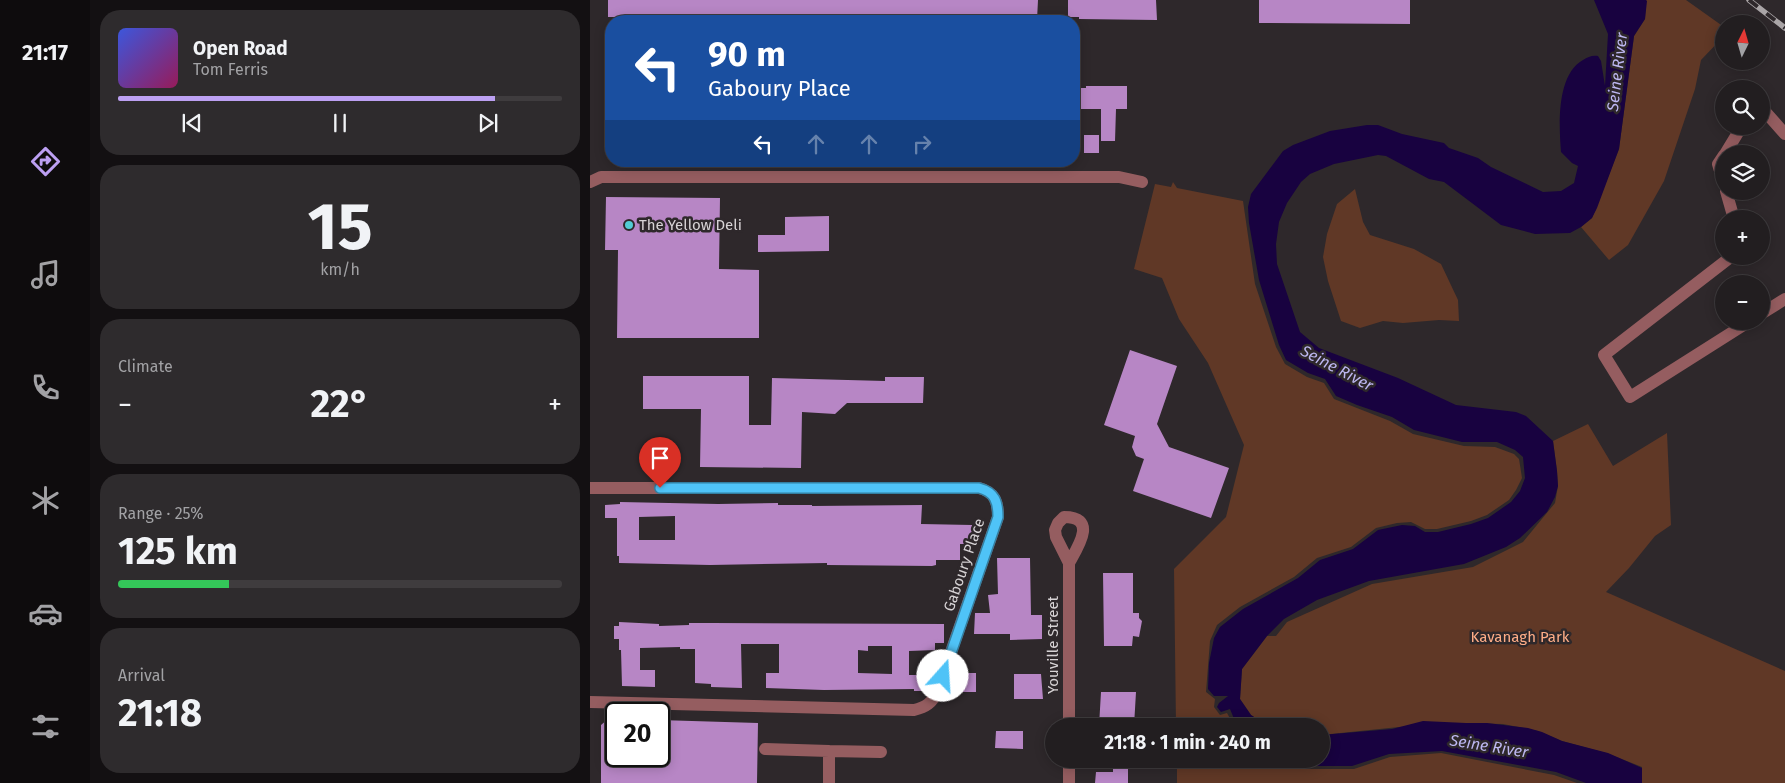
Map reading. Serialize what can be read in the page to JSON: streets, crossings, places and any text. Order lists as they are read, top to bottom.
{
  "streets": {
    "street": ["Gaboury Place", "Youville Street"]
  },
  "water": ["Seine River"],
  "parks": ["Kavanagh Park"],
  "places": ["The Yellow Deli"],
  "north": "top",
  "page": {
    "tabs": "21:17",
    "map_buttons": ["+", "−"],
    "turn": ["90 m", "Gaboury Place"],
    "song": ["Open Road", "Tom Ferris"],
    "tile": [
      ["15", "km/h"],
      "Climate",
      ["Range · 25%", "125 km"],
      ["Arrival", "21:18"]
    ],
    "heat": ["−", "22°", "+"],
    "limit": "20",
    "trip": "21:18 · 1 min · 240 m"
  }
}
